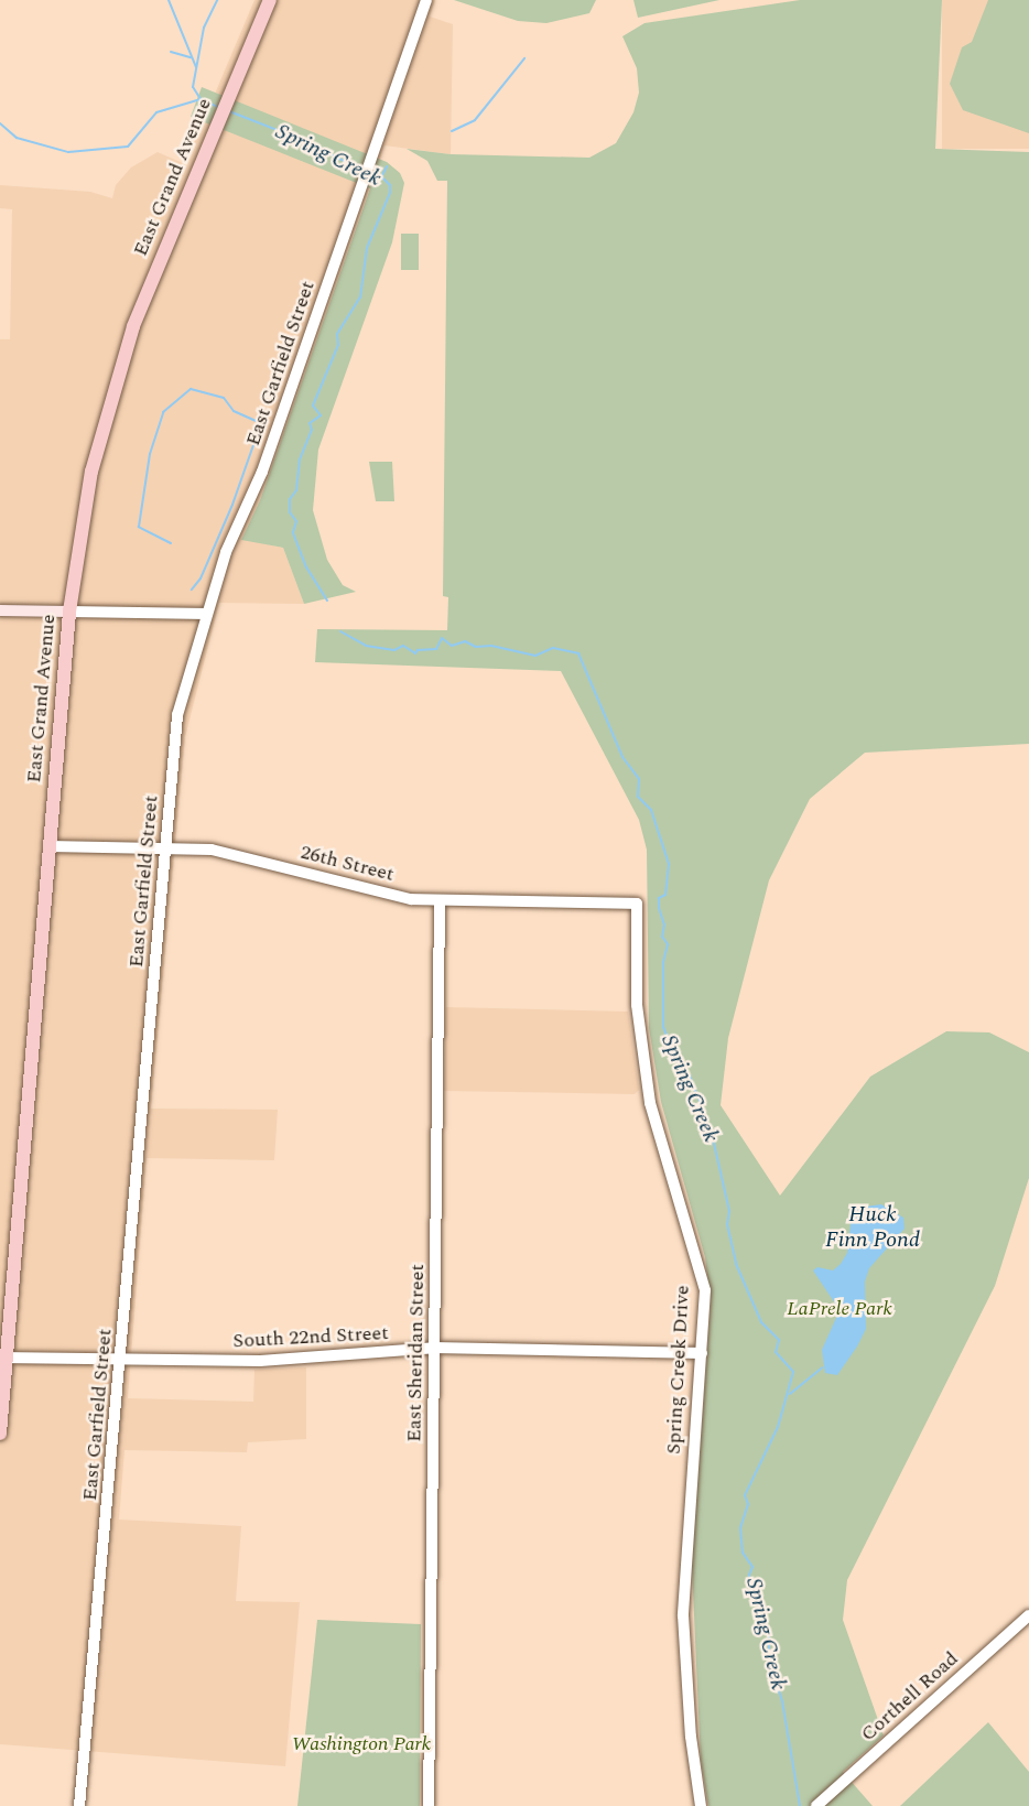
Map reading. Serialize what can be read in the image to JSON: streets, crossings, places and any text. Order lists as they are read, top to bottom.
{
  "streets": {
    "main road": ["East Grand Avenue"],
    "street": [
      "East Garfield Street",
      "26th Street",
      "South 22nd Street",
      "East Sheridan Street",
      "Spring Creek Drive",
      "Corthell Road"
    ]
  },
  "crossings": [
    ["East Grand Avenue", "26th Street"],
    ["East Grand Avenue", "South 22nd Street"],
    ["East Garfield Street", "26th Street"],
    ["East Garfield Street", "South 22nd Street"],
    ["26th Street", "East Sheridan Street"],
    ["26th Street", "Spring Creek Drive"],
    ["South 22nd Street", "East Sheridan Street"],
    ["South 22nd Street", "Spring Creek Drive"]
  ],
  "water": ["Spring Creek", "Huck Finn Pond"],
  "parks": ["LaPrele Park", "Washington Park"]
}
